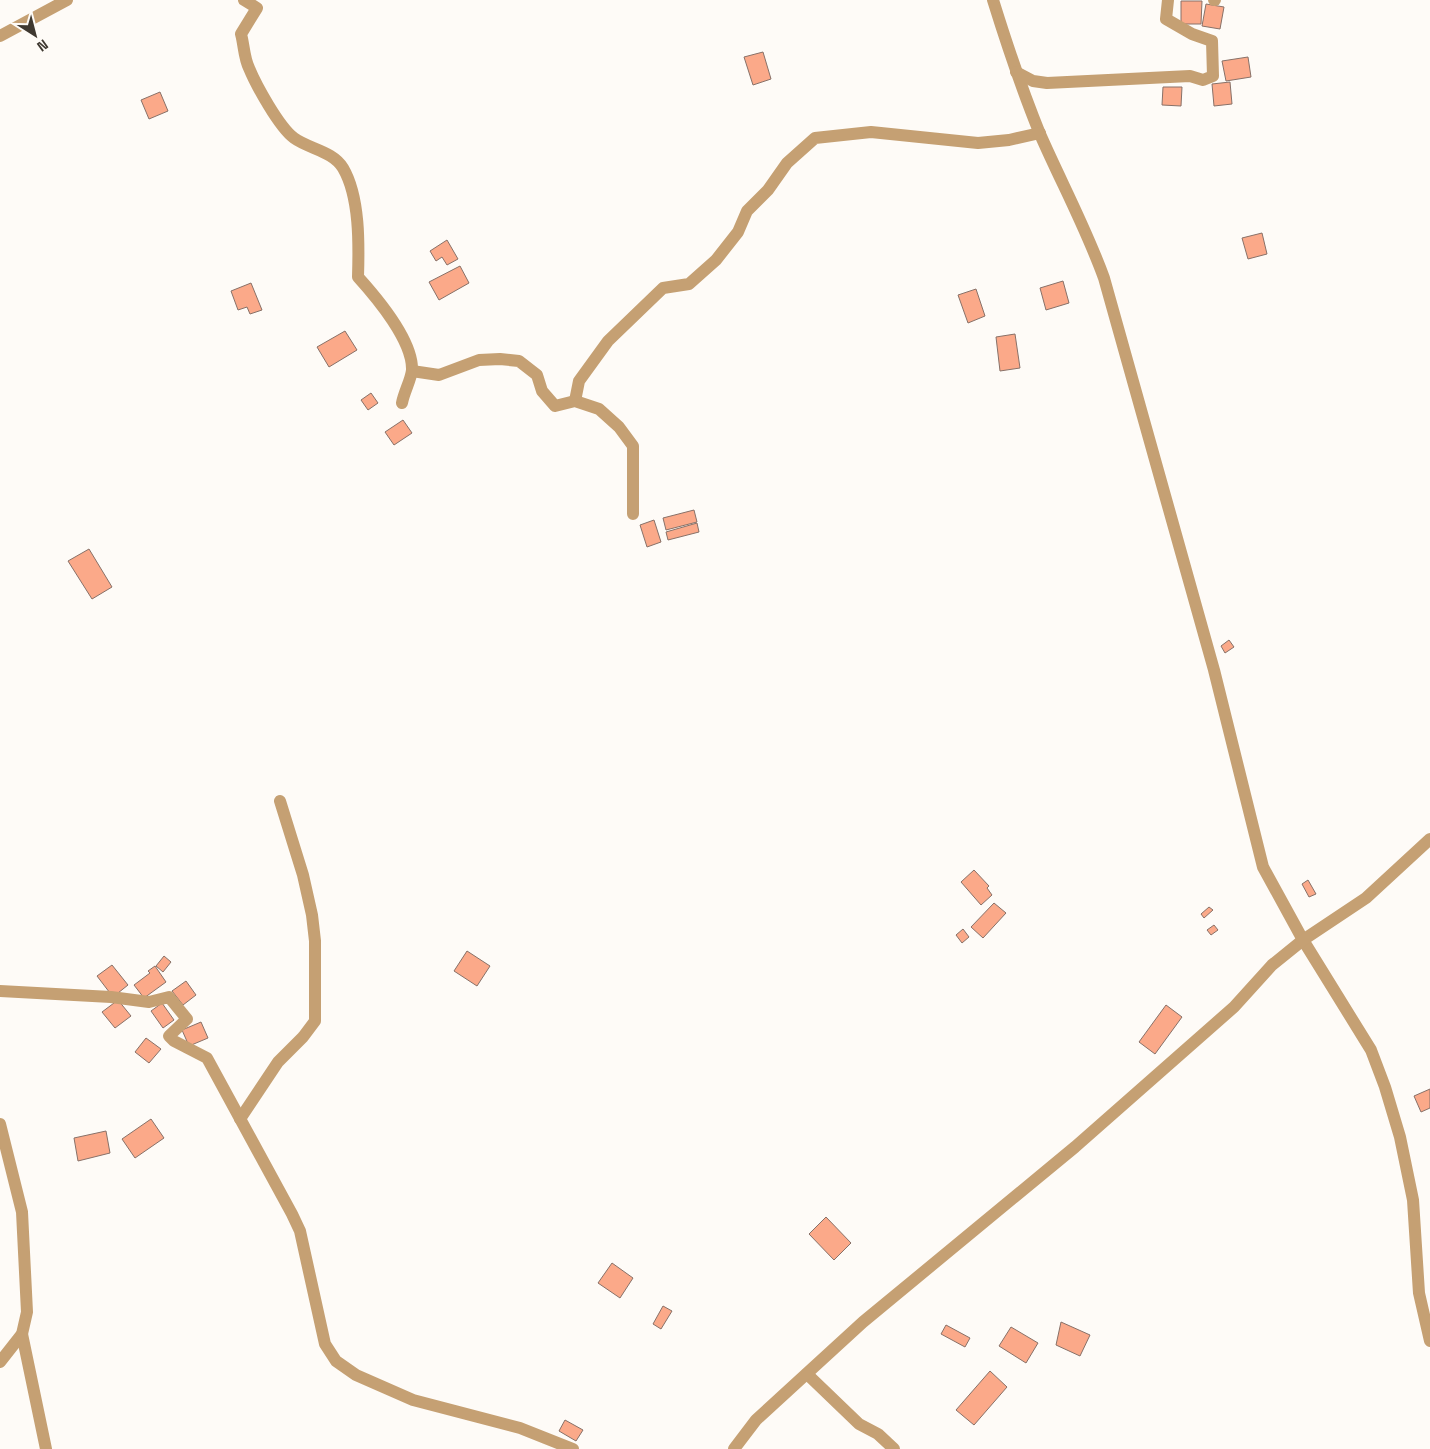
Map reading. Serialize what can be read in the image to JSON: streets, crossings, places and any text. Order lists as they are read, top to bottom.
{
  "north": "bottom right"
}
